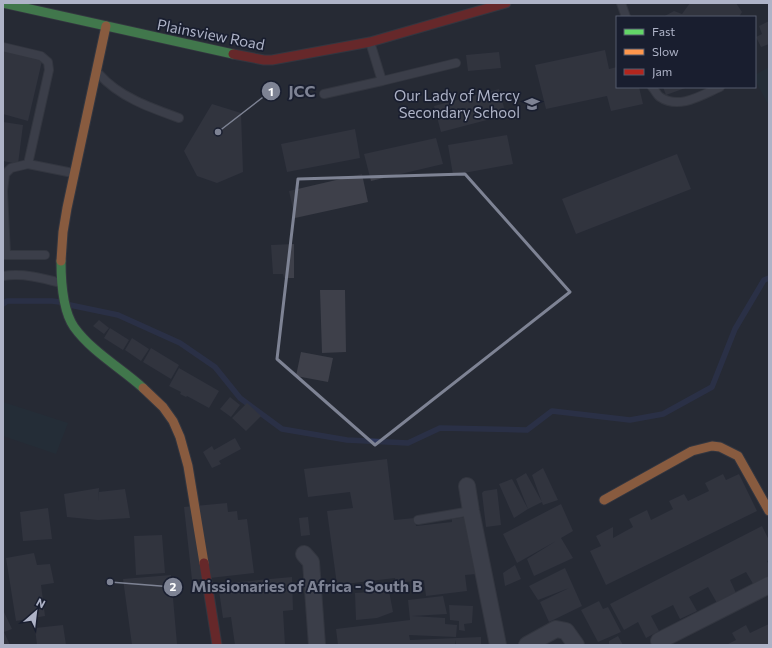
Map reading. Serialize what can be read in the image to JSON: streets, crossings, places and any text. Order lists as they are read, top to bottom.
{
  "streets": {
    "street": ["Plainsview Road"]
  },
  "places": {
    "school or university": ["Our Lady of Mercy Secondary School"],
    "other": ["JCC", "Missionaries of Africa - South B"]
  },
  "legend": ["Fast", "Slow", "Jam"],
  "north": "top right"
}
